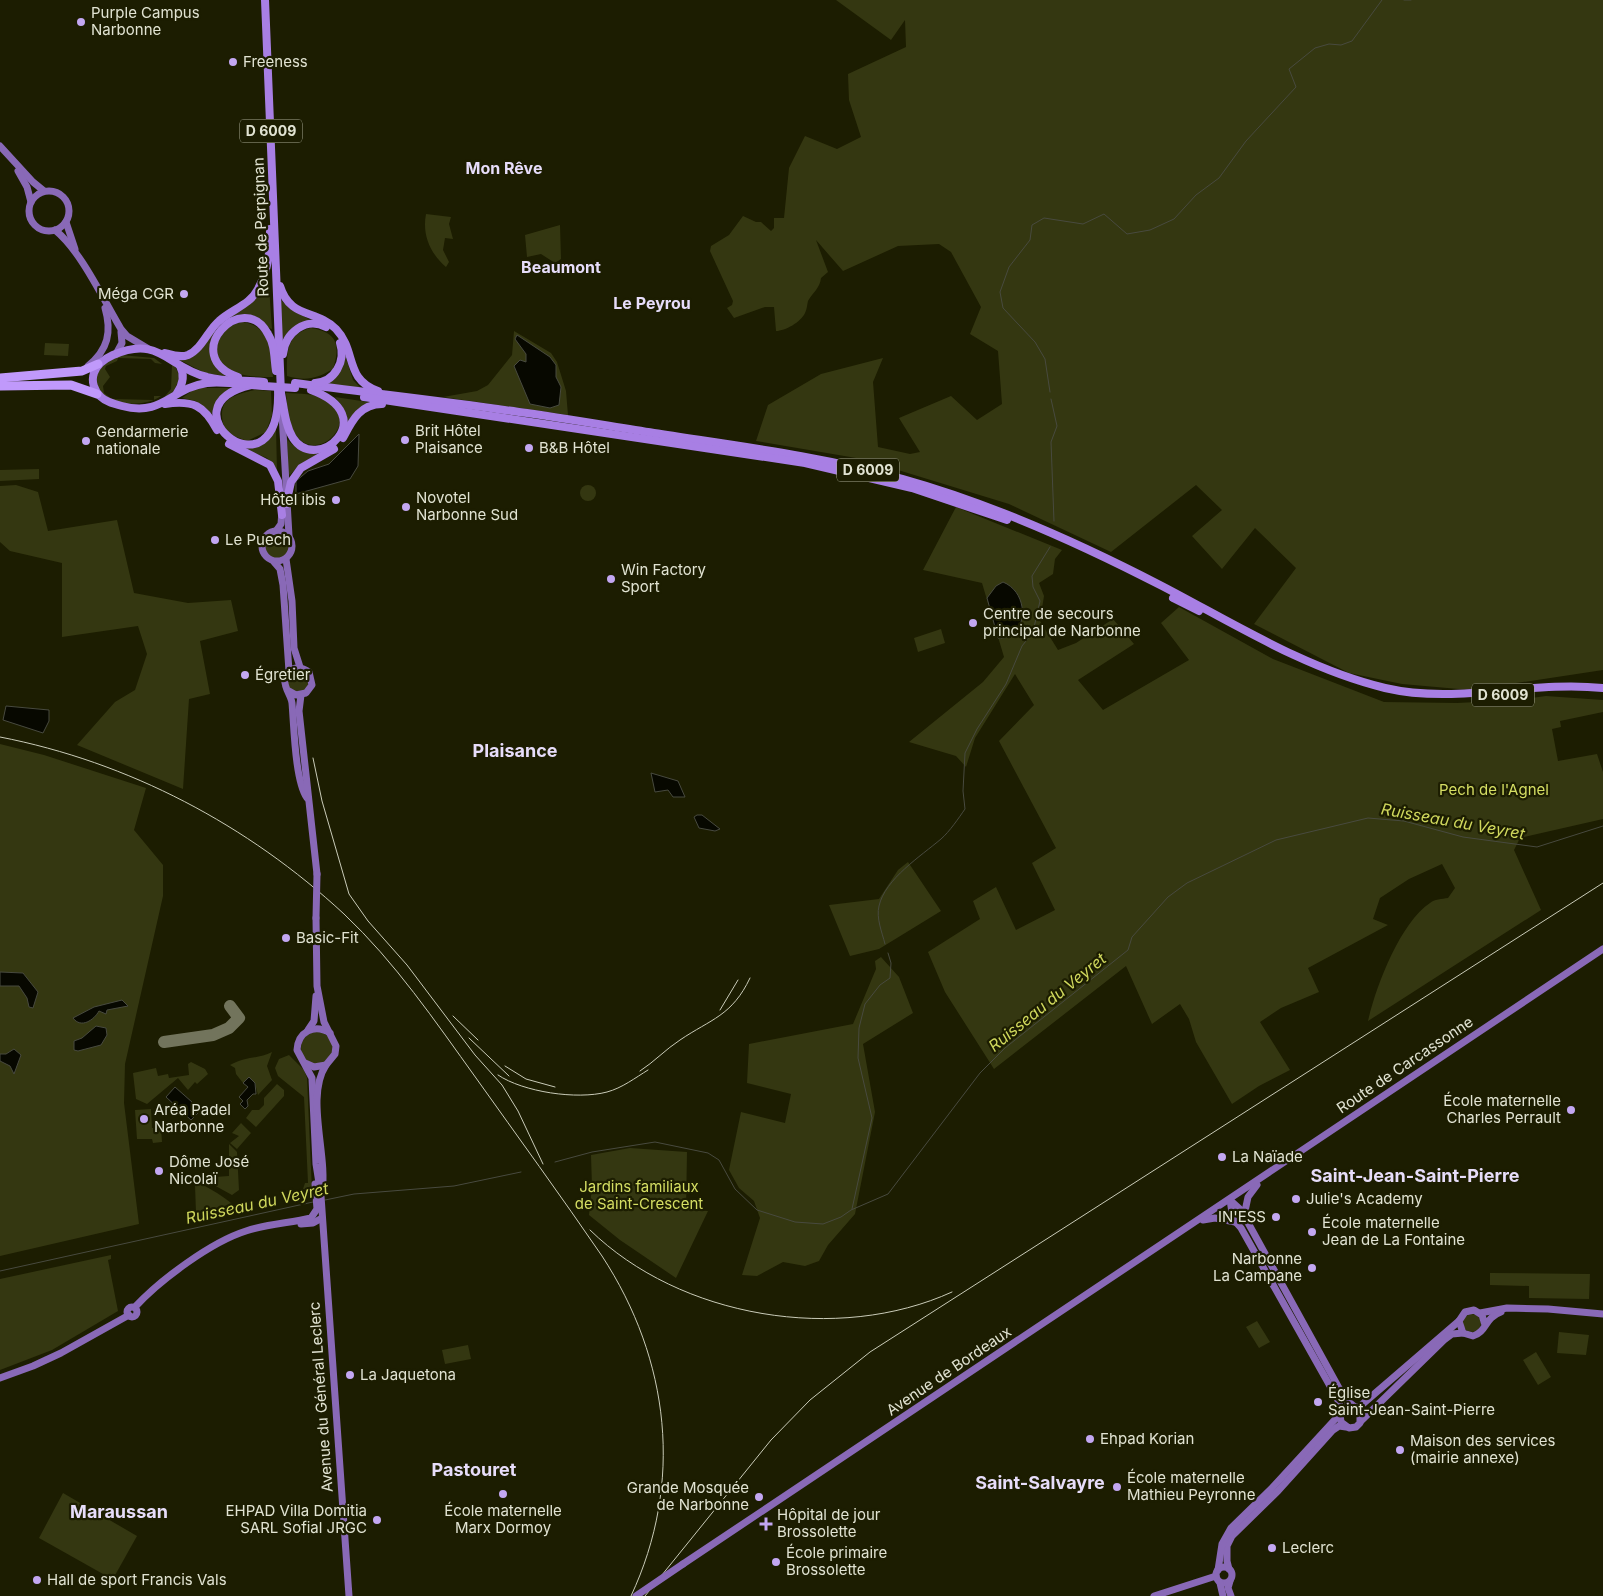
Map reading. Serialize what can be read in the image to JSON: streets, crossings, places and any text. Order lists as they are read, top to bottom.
{
  "streets": {
    "main road": [
      "D 6009",
      "Route de Perpignan",
      "Route de Carcassonne",
      "Avenue de Bordeaux",
      "Avenue du Général Leclerc"
    ]
  },
  "crossings": [
    ["D 6009", "Route de Perpignan"],
    ["Route de Carcassonne", "Avenue de Bordeaux"]
  ],
  "districts": [
    "Mon Rêve",
    "Beaumont",
    "Le Peyrou",
    "Plaisance",
    "Saint-Jean-Saint-Pierre",
    "Pastouret",
    "Saint-Salvayre",
    "Maraussan"
  ],
  "water": ["Ruisseau du Veyret"],
  "parks": ["Pech de l'Agnel", "Jardins familiaux de Saint-Crescent"],
  "places": {
    "other": [
      "Purple Campus Narbonne",
      "Freeness",
      "Méga CGR",
      "Brit Hôtel Plaisance",
      "Gendarmerie nationale",
      "B&B Hôtel",
      "Hôtel ibis",
      "Novotel Narbonne Sud",
      "Le Puech",
      "Win Factory Sport",
      "Centre de secours principal de Narbonne",
      "Égretier",
      "Basic-Fit",
      "École maternelle Charles Perrault",
      "Aréa Padel Narbonne",
      "La Naïade",
      "Dôme José Nicolaï",
      "Julie's Academy",
      "IN'ESS",
      "École maternelle Jean de La Fontaine",
      "Narbonne La Campane",
      "La Jaquetona",
      "Église Saint-Jean-Saint-Pierre",
      "Ehpad Korian",
      "Maison des services (mairie annexe)",
      "École maternelle Mathieu Peyronne",
      "École maternelle Marx Dormoy",
      "Grande Mosquée de Narbonne",
      "EHPAD Villa Domitia SARL Sofial JRGC",
      "Leclerc",
      "École primaire Brossolette",
      "Hall de sport Francis Vals"
    ],
    "health": ["Hôpital de jour Brossolette"]
  }
}
